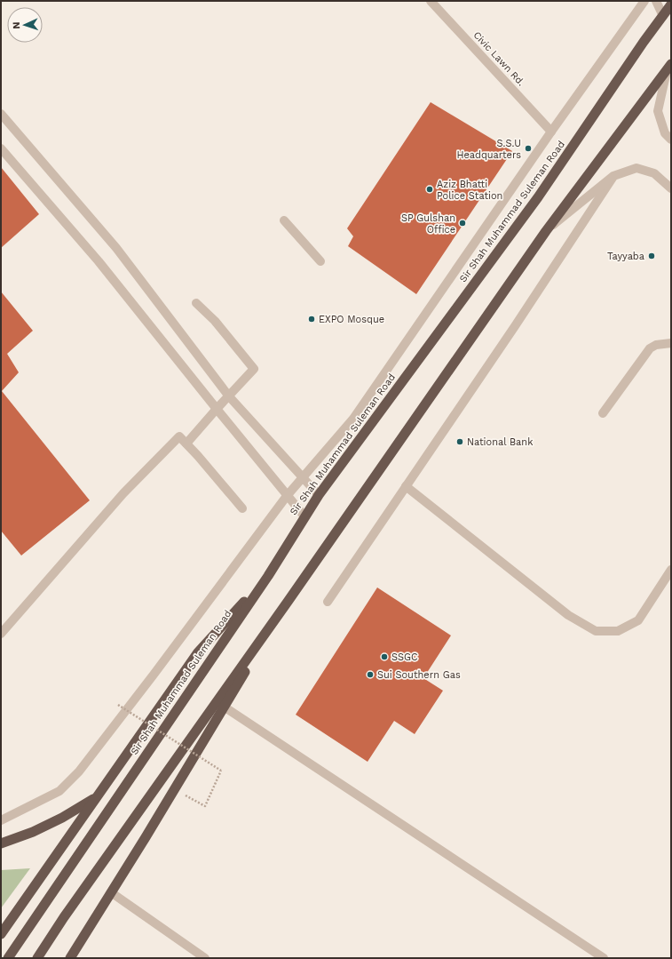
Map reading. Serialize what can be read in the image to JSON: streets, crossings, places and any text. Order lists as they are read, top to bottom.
{
  "streets": {
    "highway": ["Sir Shah Muhammad Suleman Road"],
    "street": ["Civic Lawn Rd."]
  },
  "places": [
    "S.S.U Headquarters",
    "Aziz Bhatti Police Station",
    "SP Gulshan Office",
    "Tayyaba",
    "EXPO Mosque",
    "National Bank",
    "SSGC",
    "Sui Southern Gas"
  ],
  "north": "left"
}
